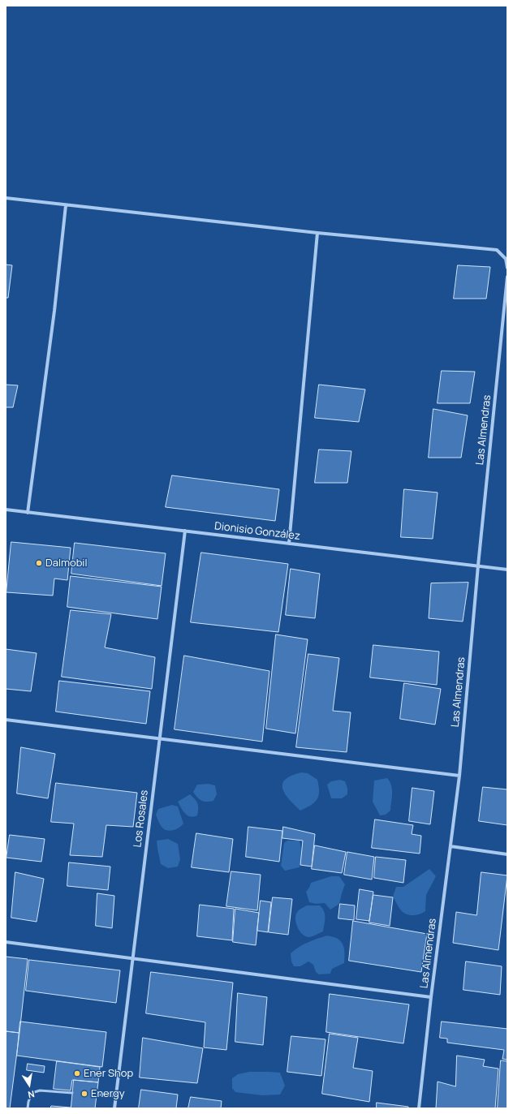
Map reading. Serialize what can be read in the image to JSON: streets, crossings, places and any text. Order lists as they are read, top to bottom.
{
  "streets": {
    "street": ["Las Almendras", "Dionisio González", "Los Rosales"]
  },
  "crossings": [
    ["Las Almendras", "Dionisio González"],
    ["Dionisio González", "Los Rosales"]
  ],
  "places": ["Dalmobil", "Ener Shop", "Energy"],
  "north": "bottom"
}
